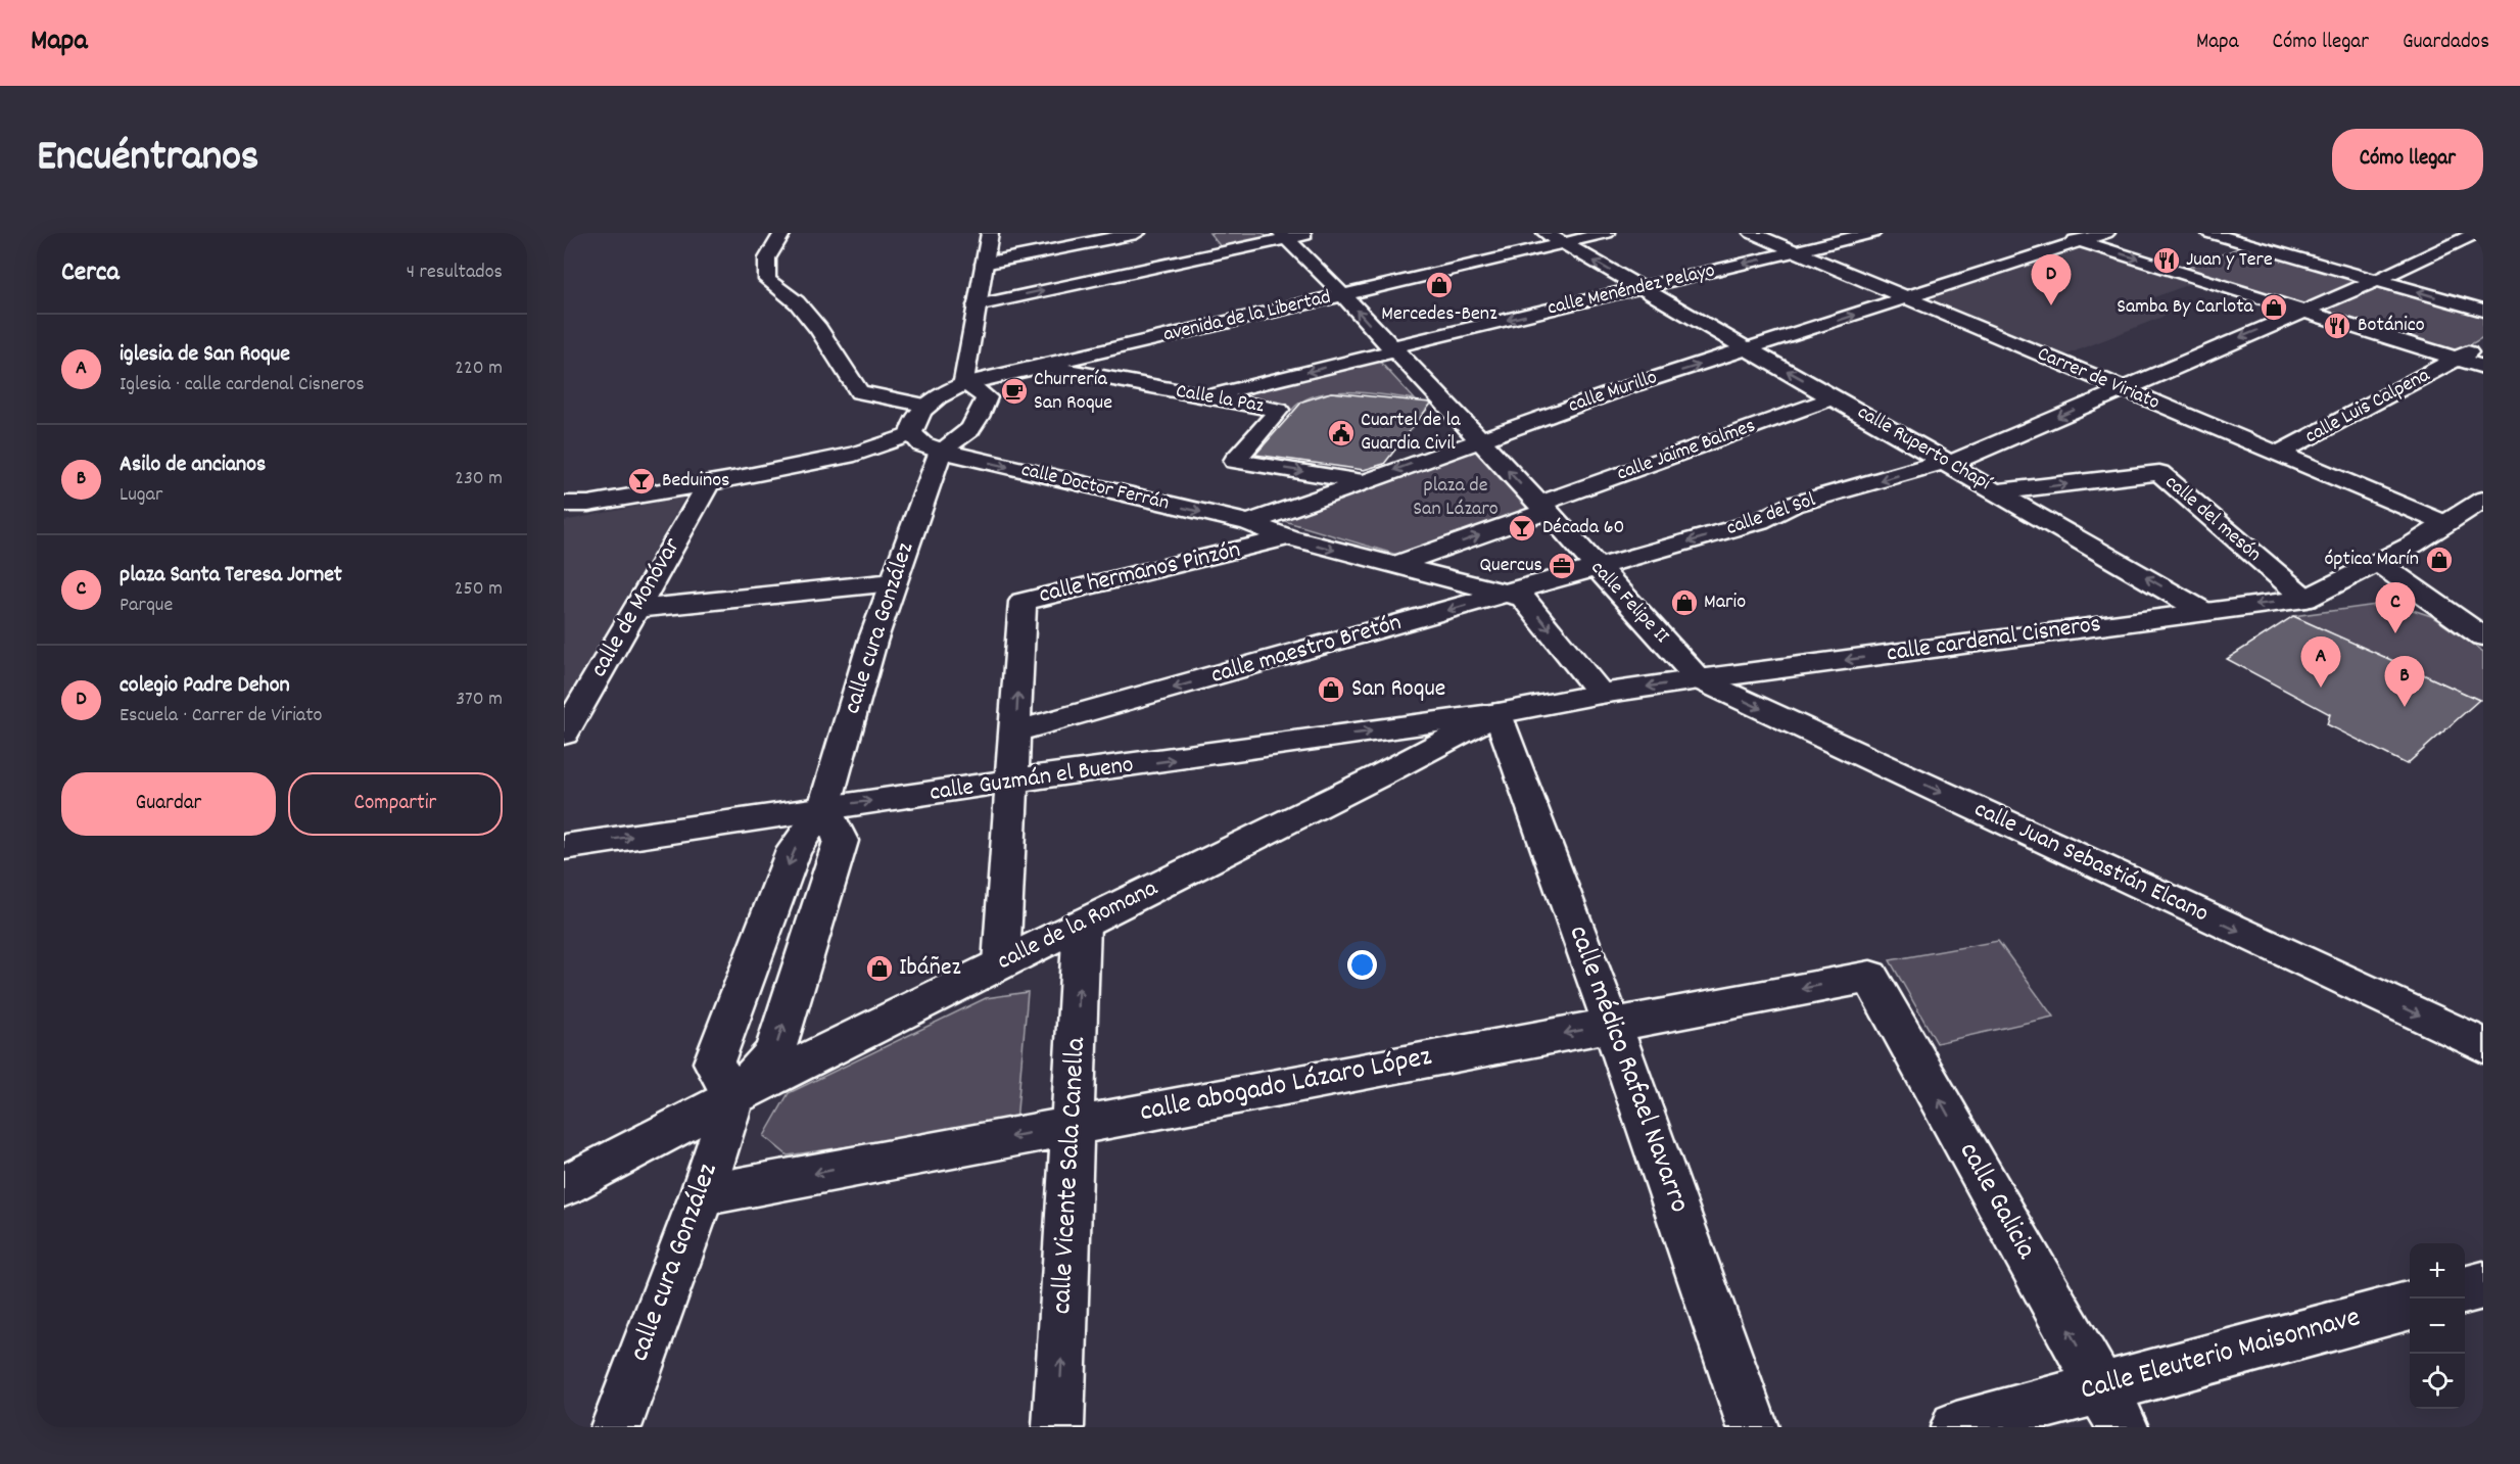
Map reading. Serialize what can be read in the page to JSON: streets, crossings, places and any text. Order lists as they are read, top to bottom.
{
  "streets": {
    "street": [
      "calle Menéndez Pelayo",
      "avenida de la Libertad",
      "Carrer de Viriato",
      "calle Murillo",
      "Calle la Paz",
      "calle Luis Calpena",
      "calle Ruperto Chapí",
      "calle Jaime Balmes",
      "calle Doctor Ferrán",
      "calle del Sol",
      "calle del mesón",
      "calle hermanos Pinzón",
      "calle Felipe II",
      "calle de Monóvar",
      "calle cura González",
      "calle cardenal Cisneros",
      "calle maestro Bretón",
      "calle Guzmán el Bueno",
      "calle Juan Sebastián Elcano",
      "calle de la Romana",
      "calle médico Rafael Navarro",
      "calle abogado Lázaro López",
      "calle Vicente Sala Canella",
      "calle Galicia",
      "Calle Eleuterio Maisonnave"
    ]
  },
  "crossings": [
    ["calle Menéndez Pelayo", "Carrer de Viriato"],
    ["calle Menéndez Pelayo", "Calle la Paz"],
    ["calle Menéndez Pelayo", "calle Ruperto Chapí"],
    ["calle Menéndez Pelayo", "calle Felipe II"],
    ["avenida de la Libertad", "Calle la Paz"],
    ["avenida de la Libertad", "calle Ruperto Chapí"],
    ["avenida de la Libertad", "calle Felipe II"],
    ["Carrer de Viriato", "calle Murillo"],
    ["Carrer de Viriato", "calle Luis Calpena"],
    ["Carrer de Viriato", "calle del Sol"],
    ["Carrer de Viriato", "calle cardenal Cisneros"],
    ["calle Murillo", "Calle la Paz"],
    ["calle Murillo", "calle Ruperto Chapí"],
    ["calle Murillo", "calle Doctor Ferrán"],
    ["calle Murillo", "calle Felipe II"],
    ["calle Ruperto Chapí", "calle Jaime Balmes"],
    ["calle Ruperto Chapí", "calle del Sol"],
    ["calle Ruperto Chapí", "calle del mesón"],
    ["calle Ruperto Chapí", "calle cardenal Cisneros"],
    ["calle Jaime Balmes", "calle Doctor Ferrán"],
    ["calle Jaime Balmes", "calle Felipe II"],
    ["calle Doctor Ferrán", "calle hermanos Pinzón"],
    ["calle Doctor Ferrán", "calle cura González"],
    ["calle Doctor Ferrán", "calle maestro Bretón"],
    ["calle del Sol", "calle Felipe II"],
    ["calle del Sol", "calle maestro Bretón"],
    ["calle del mesón", "calle cardenal Cisneros"],
    ["calle hermanos Pinzón", "calle maestro Bretón"],
    ["calle hermanos Pinzón", "calle Guzmán el Bueno"],
    ["calle hermanos Pinzón", "calle de la Romana"],
    ["calle Felipe II", "calle cardenal Cisneros"],
    ["calle Felipe II", "calle maestro Bretón"],
    ["calle Felipe II", "calle Juan Sebastián Elcano"],
    ["calle cura González", "calle Guzmán el Bueno"],
    ["calle cura González", "calle de la Romana"],
    ["calle cura González", "calle abogado Lázaro López"],
    ["calle cardenal Cisneros", "calle Juan Sebastián Elcano"],
    ["calle cardenal Cisneros", "calle de la Romana"],
    ["calle Guzmán el Bueno", "calle de la Romana"],
    ["calle Guzmán el Bueno", "calle médico Rafael Navarro"],
    ["calle de la Romana", "calle médico Rafael Navarro"],
    ["calle de la Romana", "calle Vicente Sala Canella"],
    ["calle médico Rafael Navarro", "calle abogado Lázaro López"],
    ["calle abogado Lázaro López", "calle Vicente Sala Canella"],
    ["calle abogado Lázaro López", "calle Galicia"],
    ["calle Galicia", "Calle Eleuterio Maisonnave"]
  ],
  "one_way": [
    "calle Menéndez Pelayo",
    "calle del Sol",
    "calle cardenal Cisneros",
    "calle maestro Bretón",
    "calle Guzmán el Bueno",
    "calle Juan Sebastián Elcano",
    "calle abogado Lázaro López",
    "calle Vicente Sala Canella",
    "calle Galicia"
  ],
  "parks": ["plaza de San Lázaro"],
  "places": {
    "restaurant": ["Juan y Tere", "Botánico"],
    "shop": [
      "Mercedes-Benz",
      "Samba By Carlota",
      "óptica Marín",
      "Mario",
      "San Roque",
      "Ibáñez"
    ],
    "cafe": ["Churrería San Roque"],
    "public building": ["Cuartel de la Guardia Civil"],
    "bar": ["Beduinos", "Década 60"],
    "office": ["Quercus"]
  },
  "page": {
    "header": "Mapa",
    "nav": ["Mapa", "Cómo llegar", "Guardados"],
    "title": "Encuéntranos",
    "buttons": [
      "Cómo llegar",
      ["Guardar", "Compartir"]
    ],
    "heading": ["Cerca", "4 resultados"],
    "pins": [
      "D",
      "C",
      "A",
      "B"
    ],
    "list": [
      {
        "mark": "A",
        "name": "iglesia de San Roque",
        "note": "Iglesia · calle cardenal Cisneros",
        "value": "220 m"
      },
      {
        "mark": "B",
        "name": "Asilo de ancianos",
        "note": "Lugar",
        "value": "230 m"
      },
      {
        "mark": "C",
        "name": "plaza Santa Teresa Jornet",
        "note": "Parque",
        "value": "250 m"
      },
      {
        "mark": "D",
        "name": "colegio Padre Dehon",
        "note": "Escuela · Carrer de Viriato",
        "value": "370 m"
      }
    ],
    "map_buttons": ["+", "−"]
  }
}
